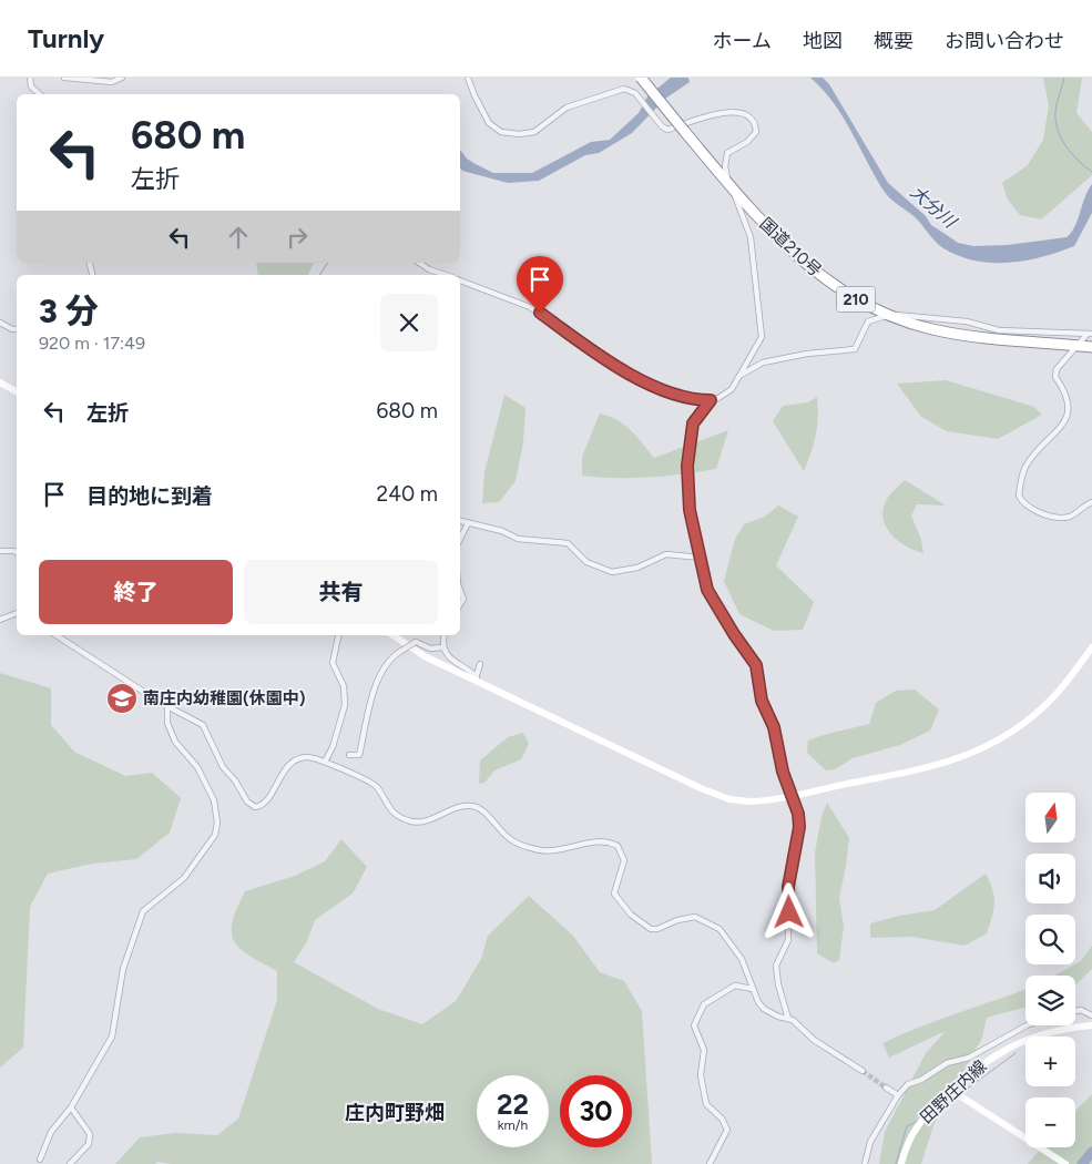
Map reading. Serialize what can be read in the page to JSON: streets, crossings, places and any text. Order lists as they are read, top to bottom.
{
  "streets": {
    "highway": ["国道210号", "210"],
    "street": ["田野庄内線"]
  },
  "districts": ["庄内町野畑"],
  "water": ["大分川"],
  "places": {
    "school or university": ["南庄内幼稚園(休園中)"]
  },
  "north": "top",
  "page": {
    "header": "Turnly",
    "nav": [
      "ホーム",
      "地図",
      "概要",
      "お問い合わせ"
    ],
    "turn": ["680 m", "左折"],
    "heading": ["3 分", "920 m · 17:49"],
    "list": [
      {
        "name": "左折",
        "value": "680 m"
      },
      {
        "name": "目的地に到着",
        "value": "240 m"
      }
    ],
    "buttons": ["終了", "共有"],
    "map_buttons": ["+", "−"],
    "speed": "22 km/h",
    "limit": "30"
  }
}
